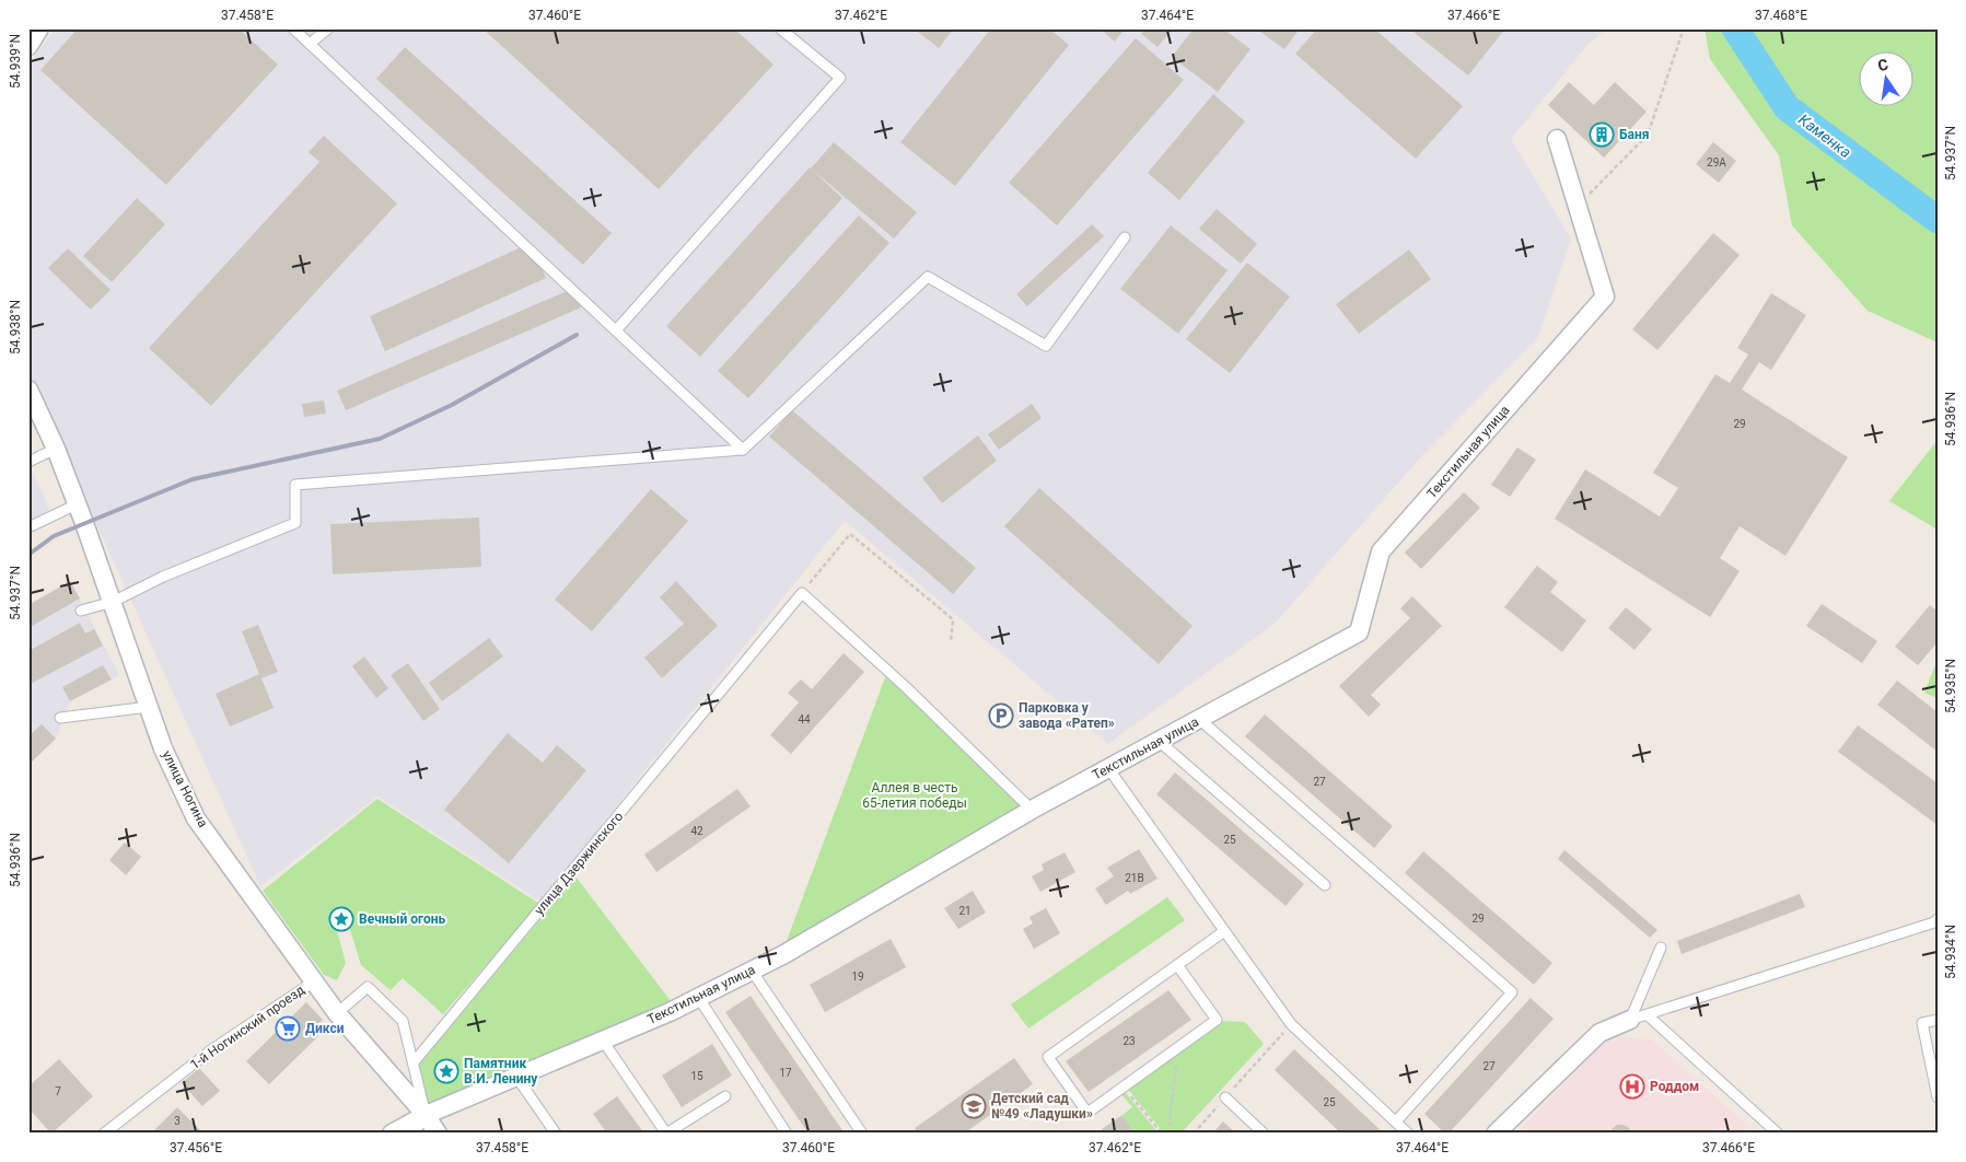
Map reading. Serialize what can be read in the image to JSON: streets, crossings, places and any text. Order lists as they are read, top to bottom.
{
  "streets": {
    "street": ["Текстильная улица", "улица Ногина"],
    "lane": ["улица Дзержинского", "1-й Ногинский проезд"]
  },
  "crossings": [
    ["Текстильная улица", "улица Ногина"],
    ["улица Ногина", "1-й Ногинский проезд"]
  ],
  "water": ["Каменка"],
  "parks": ["Аллея в честь 65-летия победы"],
  "places": {
    "building": ["Баня"],
    "parking": ["Парковка у завода «Ратеп»"],
    "place": ["Вечный огонь", "Памятник В.И. Ленину"],
    "supermarket": ["Дикси"],
    "hospital": ["Роддом"],
    "school or university": ["Детский сад №49 «Ладушки»"]
  },
  "house_numbers": [
    "29А",
    "29",
    "44",
    "27",
    "42",
    "25",
    "21В",
    "21",
    "29",
    "19",
    "23",
    "27",
    "17",
    "15",
    "7",
    "25",
    "3"
  ],
  "north": "top",
  "coordinates": [
    "37.458°E",
    "37.460°E",
    "37.462°E",
    "37.464°E",
    "37.466°E",
    "37.468°E",
    "54.939°N",
    "54.937°N",
    "54.938°N",
    "54.936°N",
    "54.935°N",
    "54.934°N",
    "37.456°E"
  ]
}
